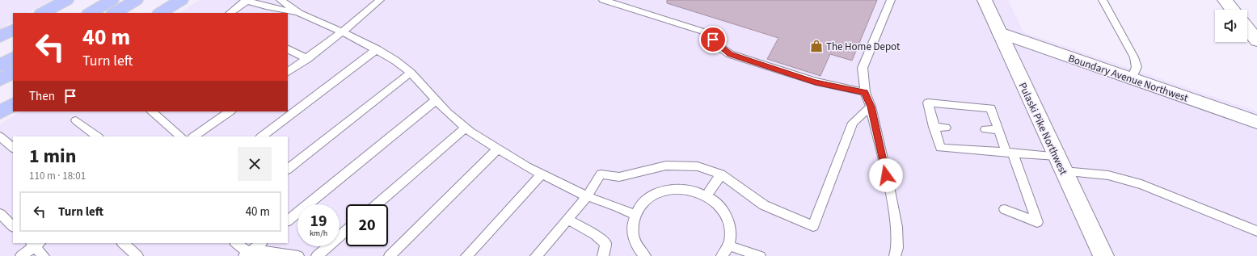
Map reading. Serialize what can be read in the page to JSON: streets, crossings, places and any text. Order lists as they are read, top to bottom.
{
  "streets": {
    "main road": ["Boundary Avenue Northwest", "Pulaski Pike Northwest"]
  },
  "crossings": [
    ["Boundary Avenue Northwest", "Pulaski Pike Northwest"]
  ],
  "places": {
    "shop": ["The Home Depot"]
  },
  "page": {
    "turn": ["40 m", "Turn left"],
    "then": "Then",
    "heading": ["1 min", "110 m · 18:01"],
    "list": [
      {
        "name": "Turn left",
        "value": "40 m"
      }
    ],
    "speed": "19 km/h",
    "limit": "20"
  }
}
